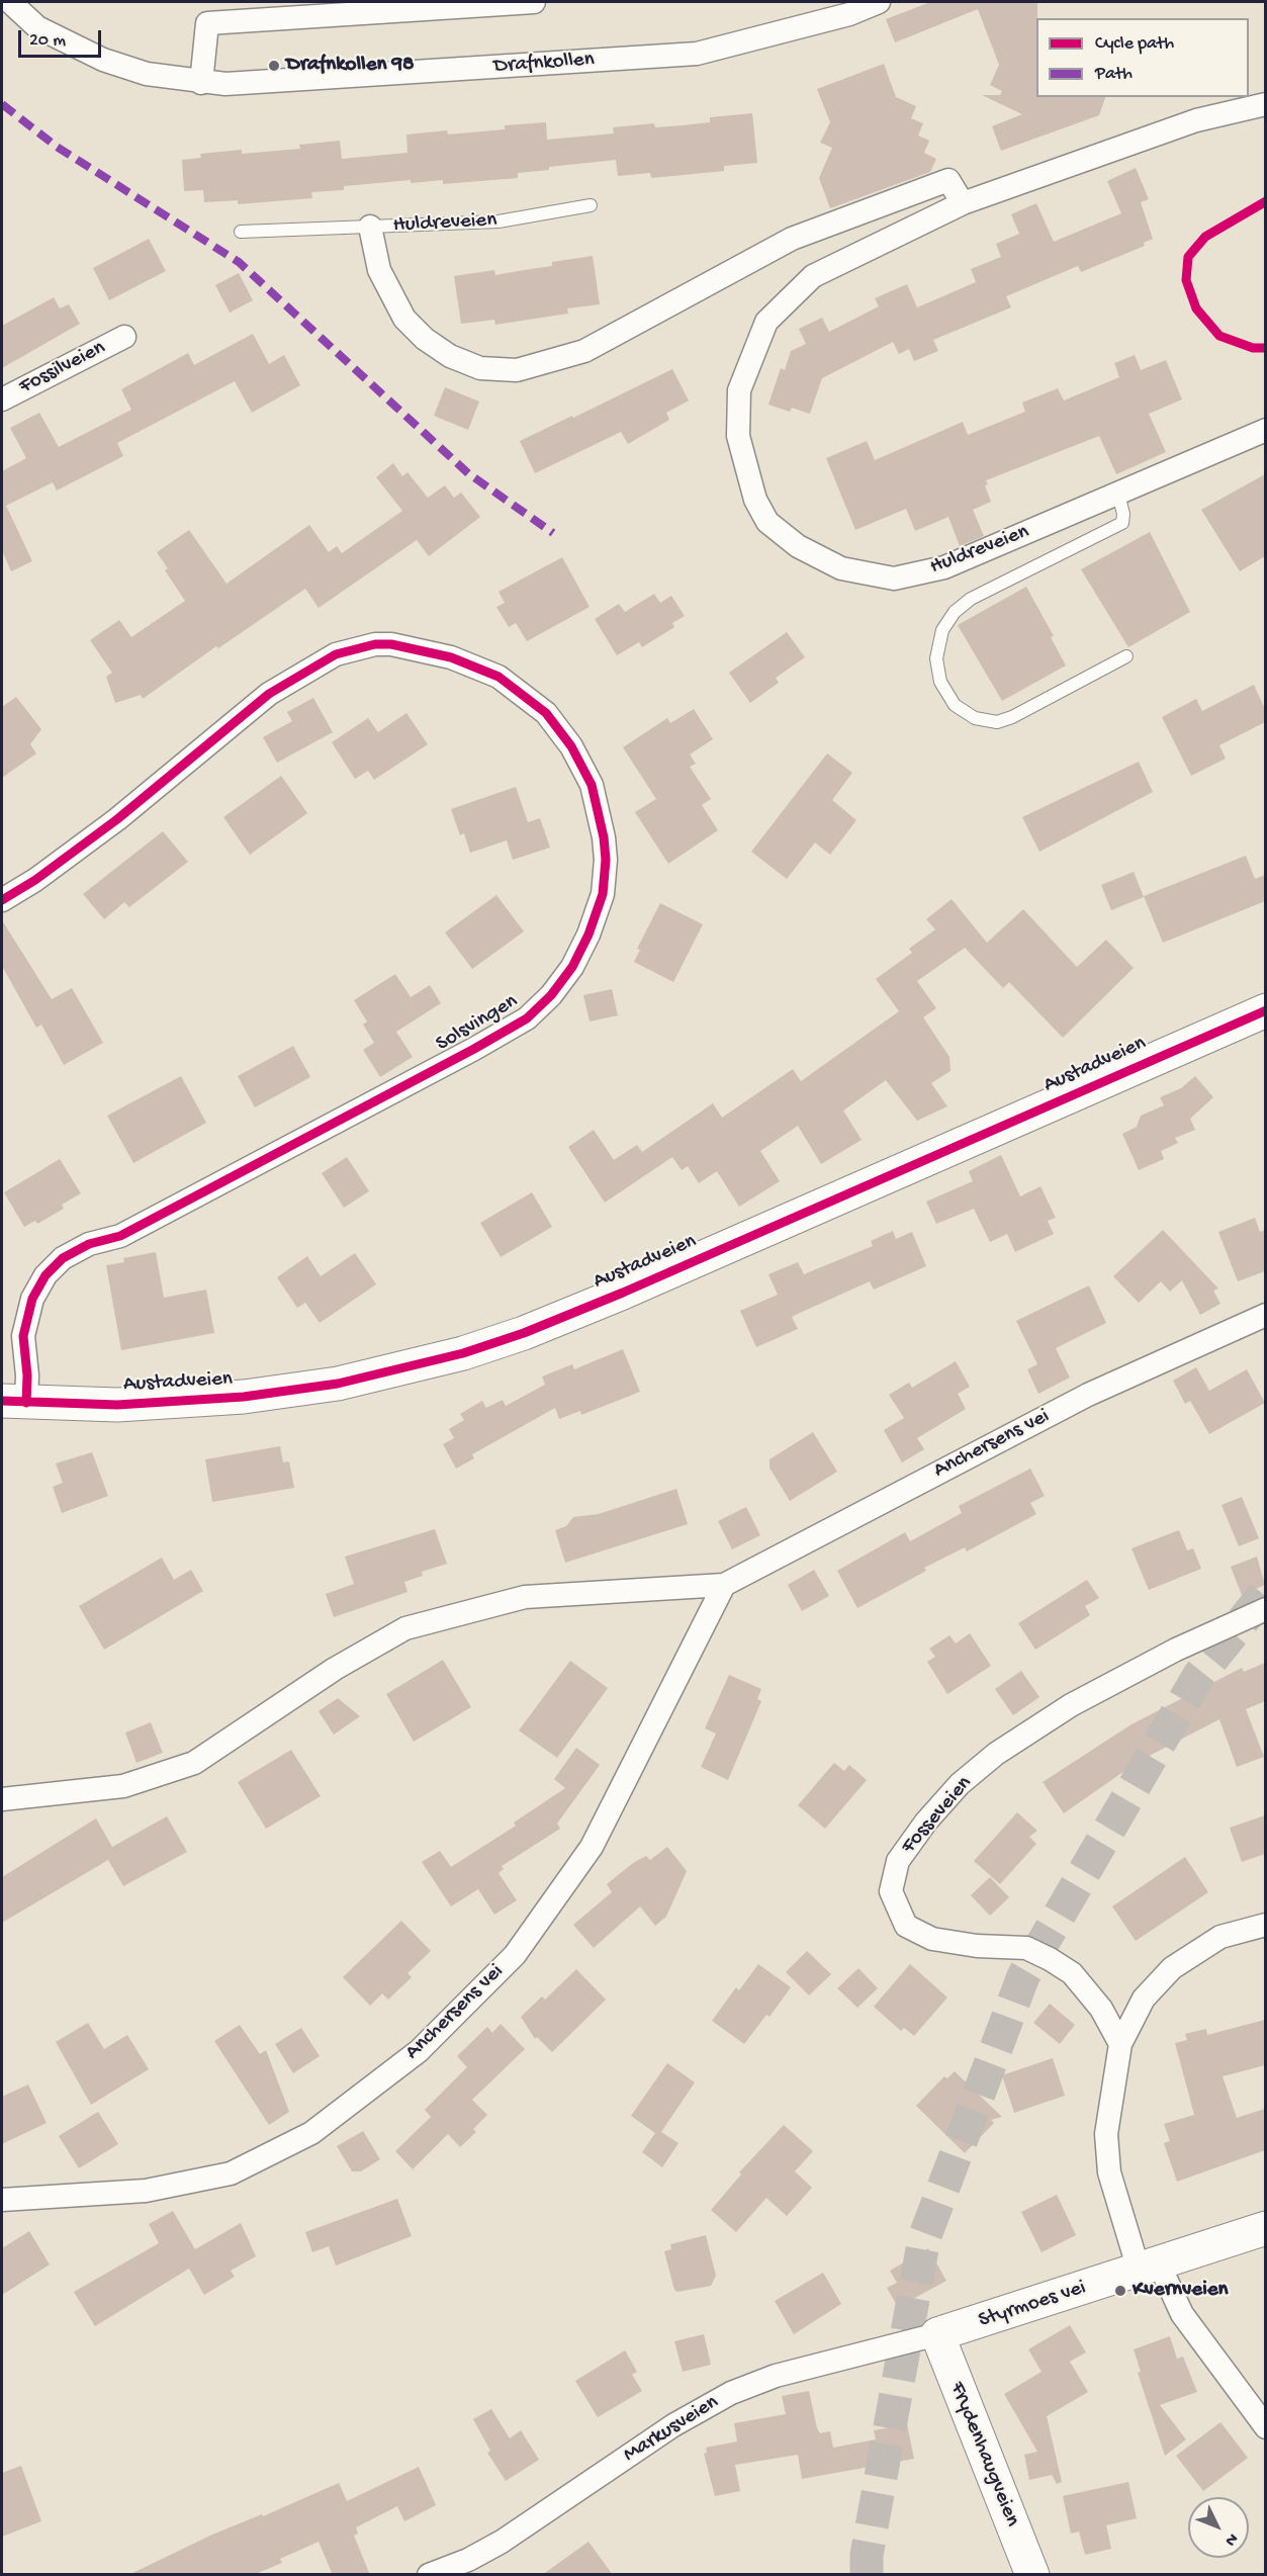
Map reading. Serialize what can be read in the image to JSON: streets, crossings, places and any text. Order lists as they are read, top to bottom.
{
  "streets": {
    "main road": ["Austadveien", "Styrmoes vei", "Frydenhaugveien"],
    "street": [
      "Drafnkollen",
      "Huldreveien",
      "Fossilveien",
      "Solsvingen",
      "Anchersens vei",
      "Fosseveien",
      "Markusveien"
    ]
  },
  "crossings": [
    ["Solsvingen", "Austadveien"],
    ["Styrmoes vei", "Markusveien"],
    ["Styrmoes vei", "Frydenhaugveien"],
    ["Markusveien", "Frydenhaugveien"]
  ],
  "places": ["Drafnkollen 98", "Kvernveien"],
  "legend": ["Cycle path", "Path"],
  "scale_bar": "20 m",
  "north": "bottom right"
}
